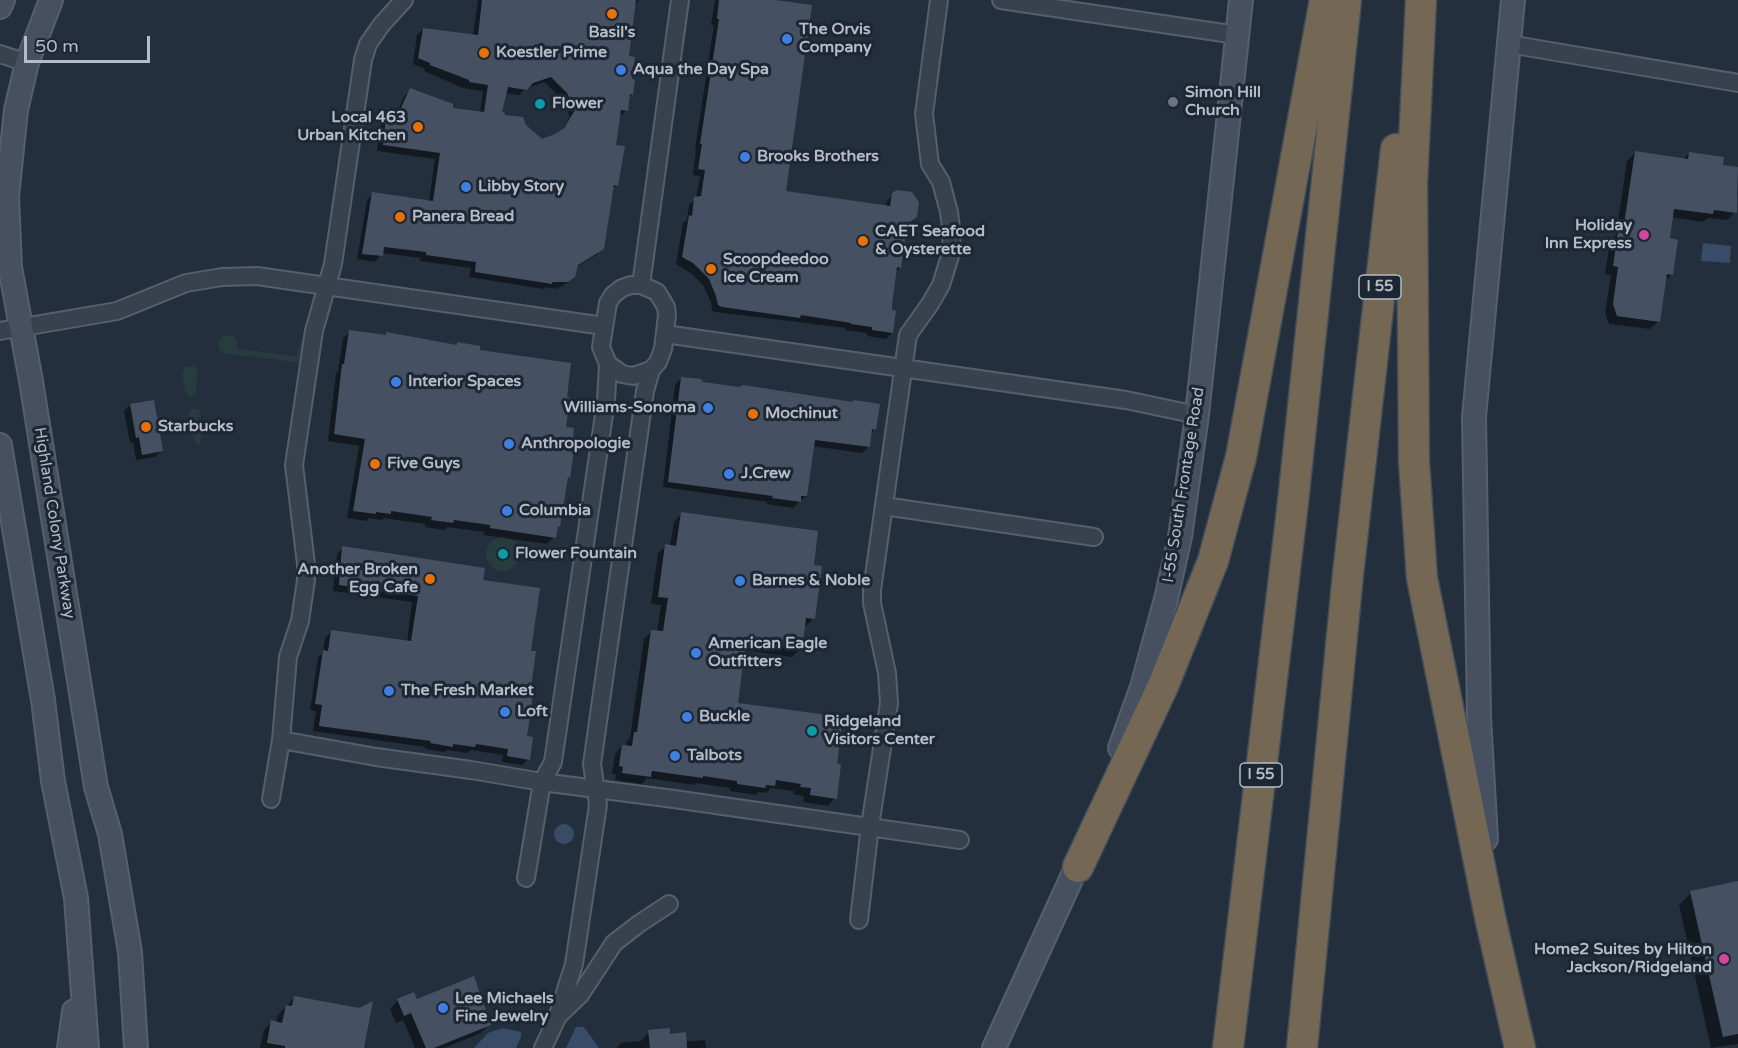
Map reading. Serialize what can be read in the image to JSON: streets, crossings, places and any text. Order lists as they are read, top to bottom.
{
  "streets": {
    "highway": ["I 55"],
    "street": ["I-55 South Frontage Road", "Highland Colony Parkway"]
  },
  "places": [
    "Basil's",
    "The Orvis Company",
    "Koestler Prime",
    "Aqua the Day Spa",
    "Simon Hill Church",
    "Flower",
    "Local 463 Urban Kitchen",
    "Brooks Brothers",
    "Libby Story",
    "Panera Bread",
    "Holiday Inn Express",
    "CAET Seafood & Oysterette",
    "Scoopdeedoo Ice Cream",
    "Interior Spaces",
    "Williams-Sonoma",
    "Mochinut",
    "Starbucks",
    "Anthropologie",
    "Five Guys",
    "J.Crew",
    "Columbia",
    "Flower Fountain",
    "Another Broken Egg Cafe",
    "Barnes & Noble",
    "American Eagle Outfitters",
    "The Fresh Market",
    "Loft",
    "Buckle",
    "Ridgeland Visitors Center",
    "Talbots",
    "Home2 Suites by Hilton Jackson/Ridgeland",
    "Lee Michaels Fine Jewelry"
  ],
  "scale_bar": "50 m"
}
